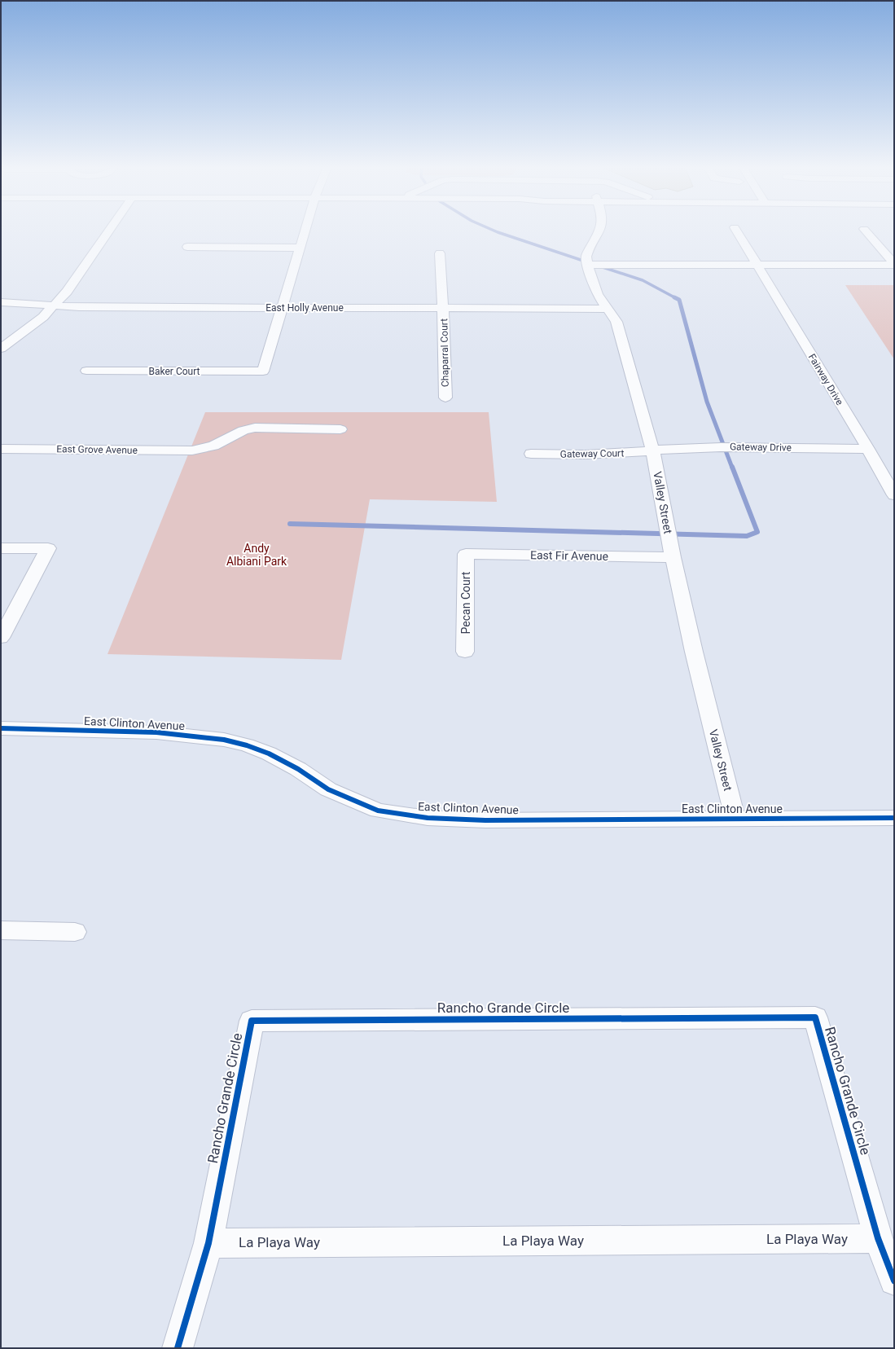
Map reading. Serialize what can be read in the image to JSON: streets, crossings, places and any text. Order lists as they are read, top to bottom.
{
  "streets": {
    "street": [
      "East Holly Avenue",
      "Chaparral Court",
      "Baker Court",
      "Fairway Drive",
      "Gateway Drive",
      "East Grove Avenue",
      "Gateway Court",
      "Valley Street",
      "East Fir Avenue",
      "Pecan Court",
      "East Clinton Avenue",
      "Rancho Grande Circle",
      "La Playa Way"
    ]
  },
  "crossings": [
    ["East Holly Avenue", "Chaparral Court"],
    ["East Holly Avenue", "Baker Court"],
    ["East Holly Avenue", "Valley Street"],
    ["Fairway Drive", "Gateway Drive"],
    ["Gateway Drive", "Gateway Court"],
    ["Gateway Drive", "Valley Street"],
    ["Gateway Court", "Valley Street"],
    ["Valley Street", "East Fir Avenue"],
    ["Valley Street", "East Clinton Avenue"],
    ["East Fir Avenue", "Pecan Court"],
    ["Rancho Grande Circle", "La Playa Way"]
  ],
  "parks": ["Andy Albiani Park"]
}
